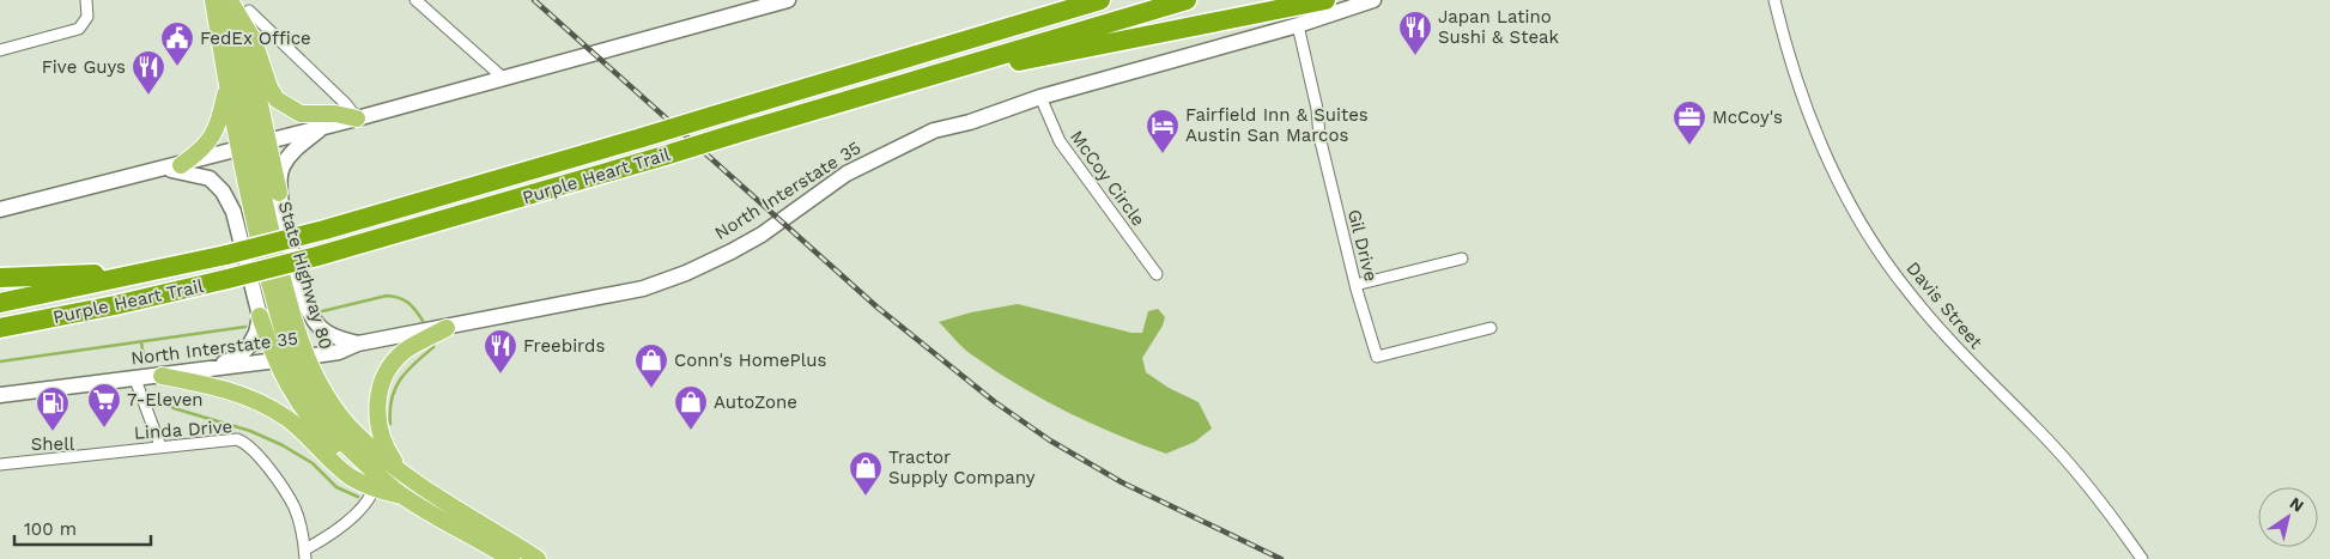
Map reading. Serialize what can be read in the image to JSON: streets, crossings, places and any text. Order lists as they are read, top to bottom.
{
  "streets": {
    "highway": ["Purple Heart Trail"],
    "main road": ["North Interstate 35", "State Highway 80"],
    "street": [
      "McCoy Circle",
      "Gil Drive",
      "Davis Street",
      "Linda Drive"
    ]
  },
  "crossings": [
    ["McCoy Circle", "North Interstate 35"],
    ["North Interstate 35", "Gil Drive"],
    ["North Interstate 35", "State Highway 80"]
  ],
  "places": {
    "restaurant": ["Japan Latino Sushi & Steak", "Five Guys", "Freebirds"],
    "public building": ["FedEx Office"],
    "office": ["McCoy's"],
    "hotel": ["Fairfield Inn & Suites Austin San Marcos"],
    "shop": ["Conn's HomePlus", "AutoZone", "Tractor Supply Company"],
    "supermarket": ["7-Eleven"],
    "fuel station": ["Shell"]
  },
  "scale_bar": "100 m",
  "north": "top right"
}
